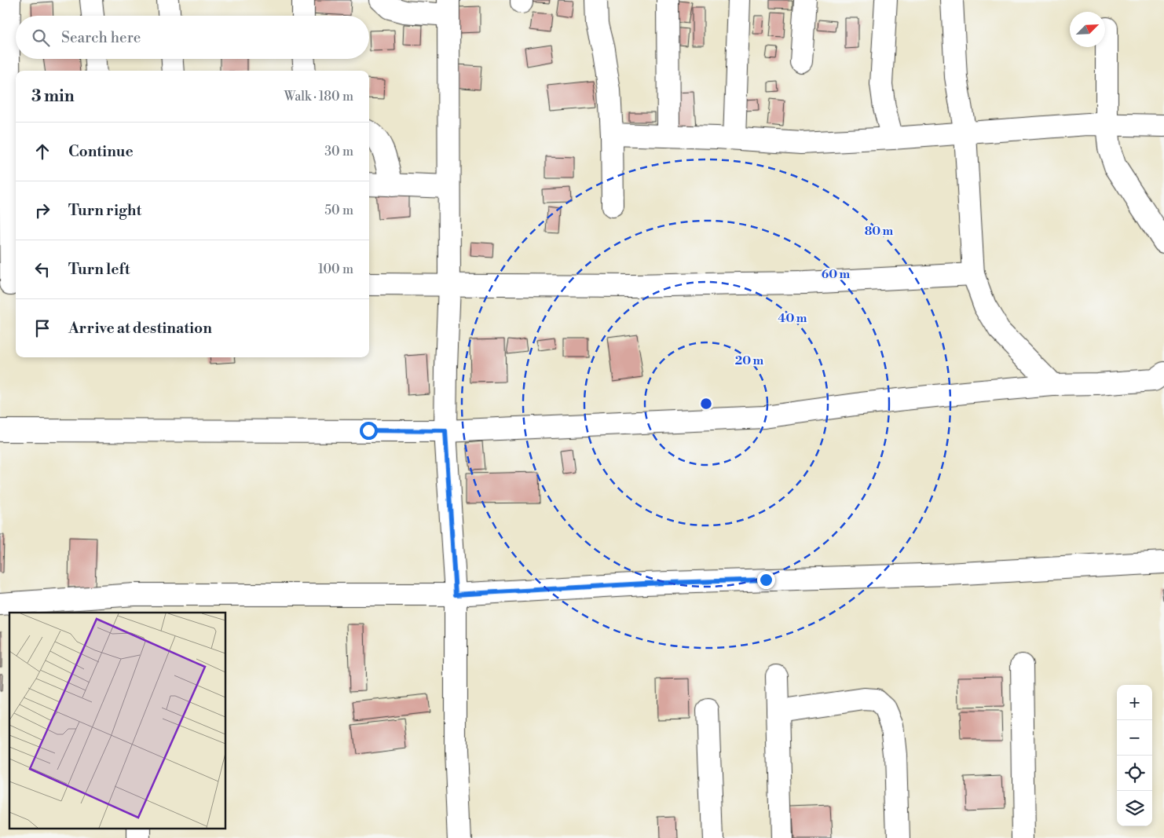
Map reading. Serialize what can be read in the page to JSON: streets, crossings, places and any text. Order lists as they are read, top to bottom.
{
  "north": "top right",
  "page": {
    "search": "Search here",
    "heading": ["3 min", "Walk · 180 m"],
    "list": [
      ["Continue", "30 m"],
      ["Turn right", "50 m"],
      ["Turn left", "100 m"],
      "Arrive at destination"
    ],
    "map_buttons": ["+", "−"]
  },
  "rings": [
    "80 m",
    "60 m",
    "40 m",
    "20 m"
  ]
}
